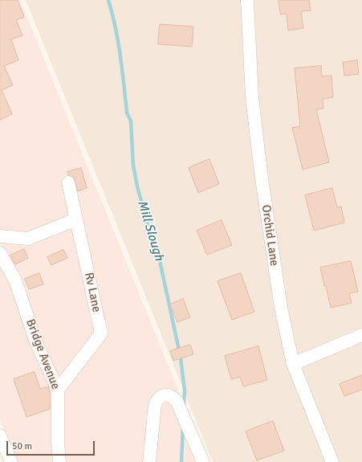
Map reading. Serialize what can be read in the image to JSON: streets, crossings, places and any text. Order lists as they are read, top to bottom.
{
  "streets": {
    "street": ["Orchid Lane", "Rv Lane", "Bridge Avenue"]
  },
  "crossings": [
    ["Rv Lane", "Bridge Avenue"]
  ],
  "water": ["Mill Slough"],
  "scale_bar": "50 m"
}
